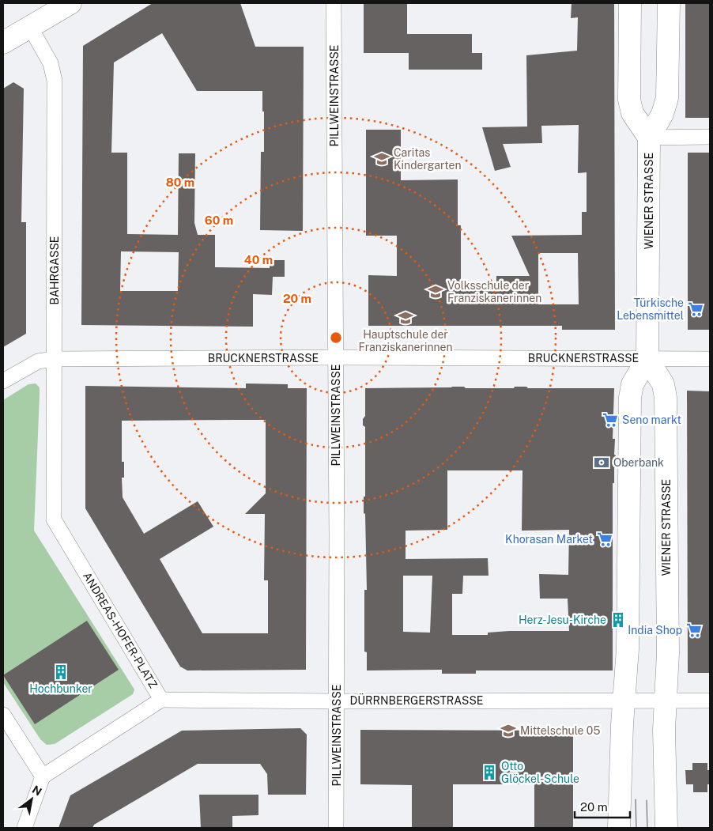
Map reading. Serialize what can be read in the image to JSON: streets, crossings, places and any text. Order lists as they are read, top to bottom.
{
  "streets": {
    "main road": ["WIENER STRASSE"],
    "street": [
      "PILLWEINSTRASSE",
      "BAHRGASSE",
      "BRUCKNERSTRASSE",
      "ANDREAS-HOFER-PLATZ",
      "DÜRRNBERGERSTRASSE"
    ]
  },
  "crossings": [
    ["PILLWEINSTRASSE", "BRUCKNERSTRASSE"],
    ["PILLWEINSTRASSE", "DÜRRNBERGERSTRASSE"],
    ["WIENER STRASSE", "BRUCKNERSTRASSE"],
    ["BAHRGASSE", "BRUCKNERSTRASSE"],
    ["BAHRGASSE", "ANDREAS-HOFER-PLATZ"],
    ["ANDREAS-HOFER-PLATZ", "DÜRRNBERGERSTRASSE"]
  ],
  "places": {
    "school or university": [
      "Caritas Kindergarten",
      "Volksschule der Franziskanerinnen",
      "Hauptschule der Franziskanerinnen",
      "Mittelschule 05"
    ],
    "supermarket": [
      "Türkische Lebensmittel",
      "Seno markt",
      "Khorasan Market",
      "India Shop"
    ],
    "bank": ["Oberbank"],
    "building": ["Herz-Jesu-Kirche", "Hochbunker", "Otto Glöckel-Schule"]
  },
  "scale_bar": "20 m",
  "north": "top right",
  "rings": [
    "80 m",
    "60 m",
    "40 m",
    "20 m"
  ]
}
